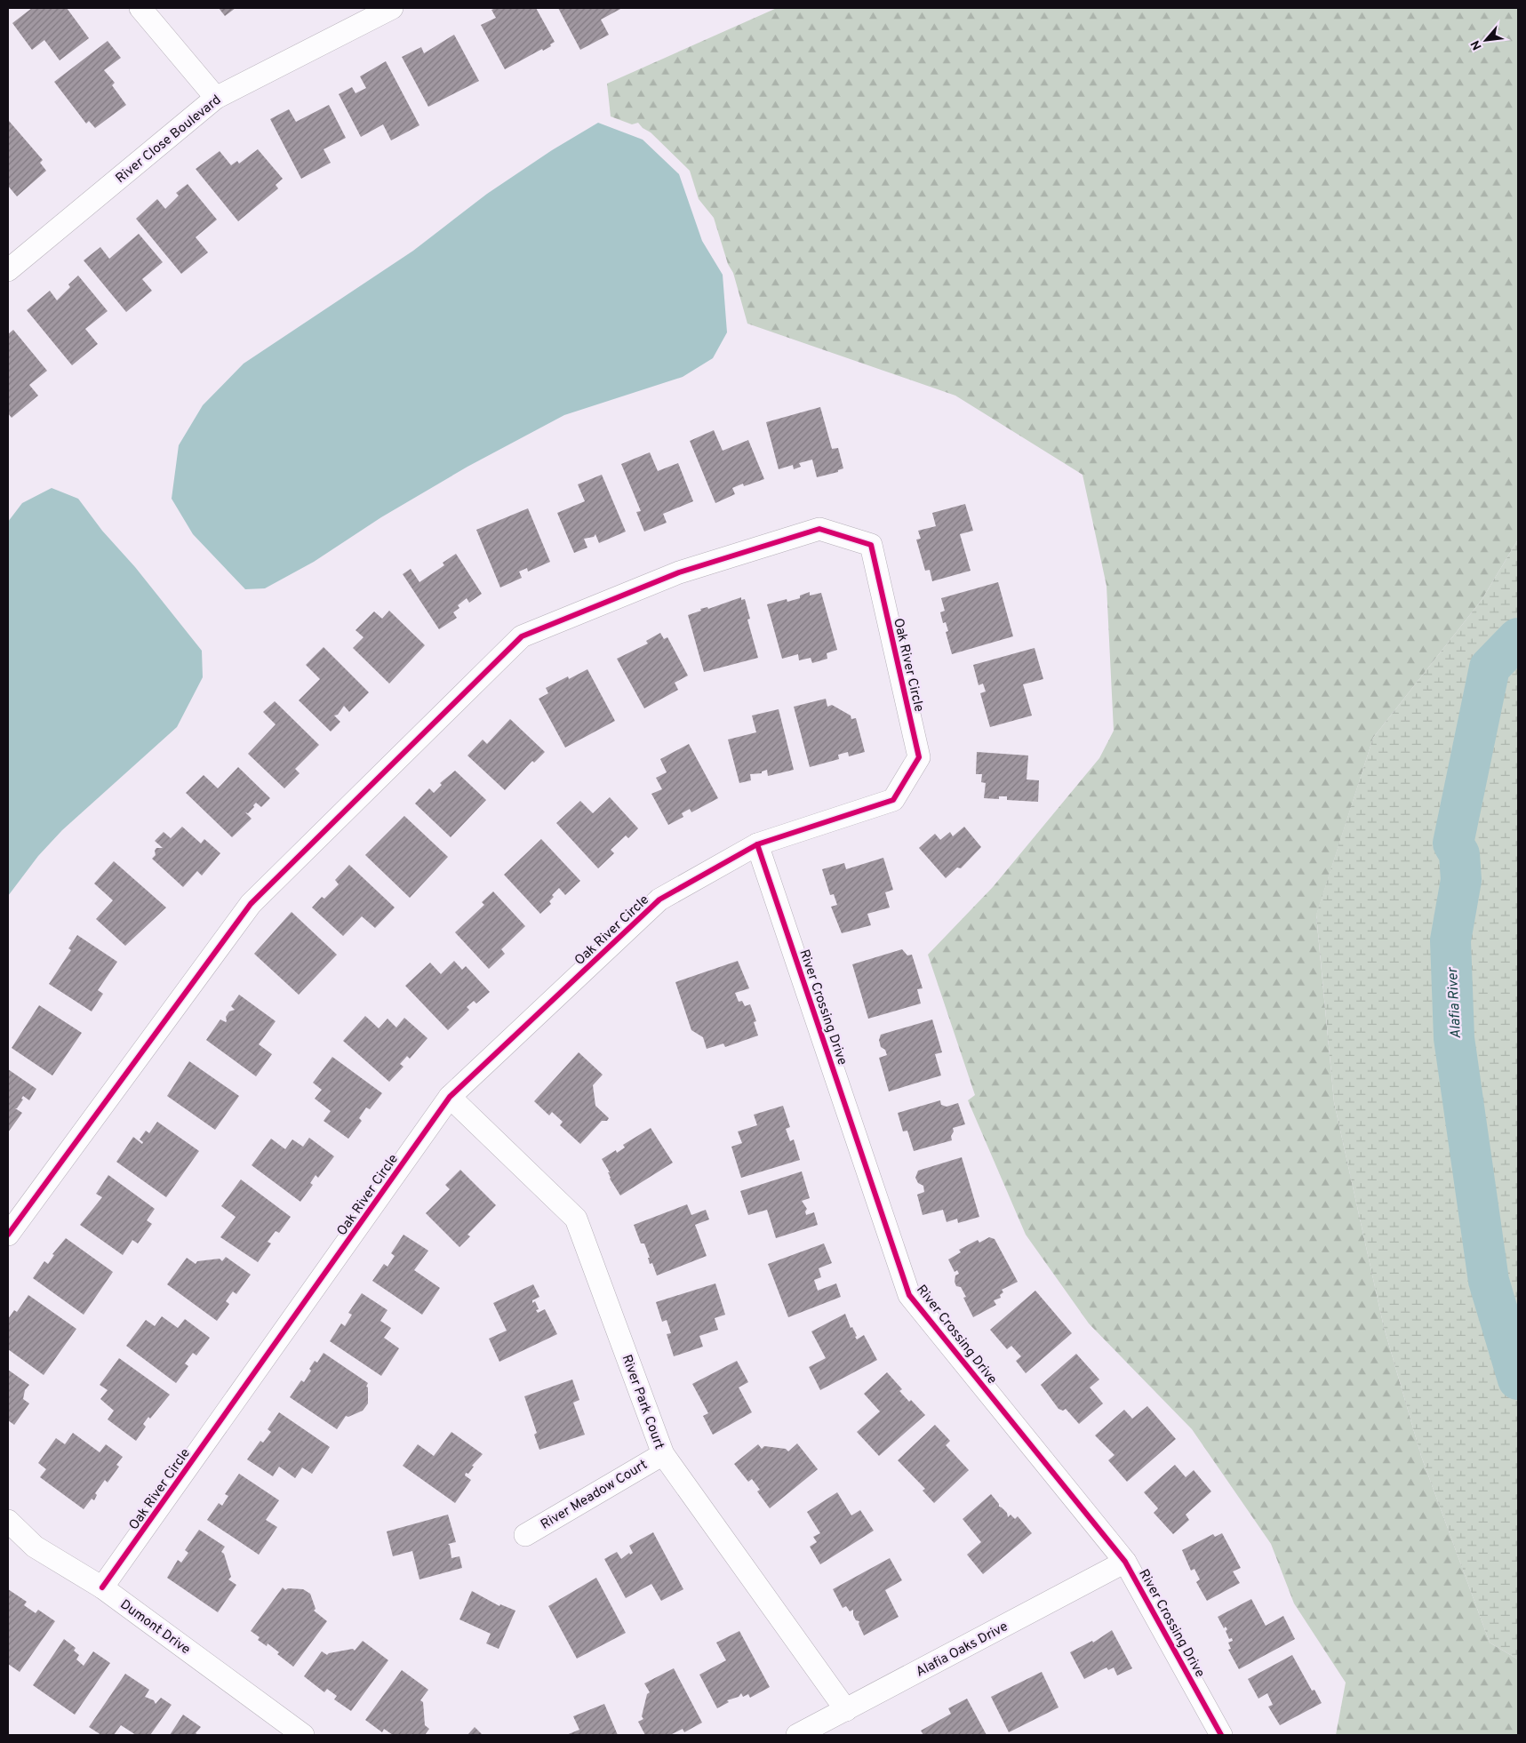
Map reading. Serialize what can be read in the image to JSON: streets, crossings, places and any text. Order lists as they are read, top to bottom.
{
  "streets": {
    "street": [
      "River Close Boulevard",
      "Oak River Circle",
      "River Crossing Drive",
      "River Park Court",
      "River Meadow Court",
      "Dumont Drive",
      "Alafia Oaks Drive"
    ]
  },
  "crossings": [
    ["Oak River Circle", "River Crossing Drive"],
    ["Oak River Circle", "River Park Court"],
    ["Oak River Circle", "Dumont Drive"],
    ["River Crossing Drive", "Alafia Oaks Drive"],
    ["River Park Court", "River Meadow Court"],
    ["River Park Court", "Alafia Oaks Drive"]
  ],
  "water": ["Alafia River"],
  "north": "bottom left"
}
